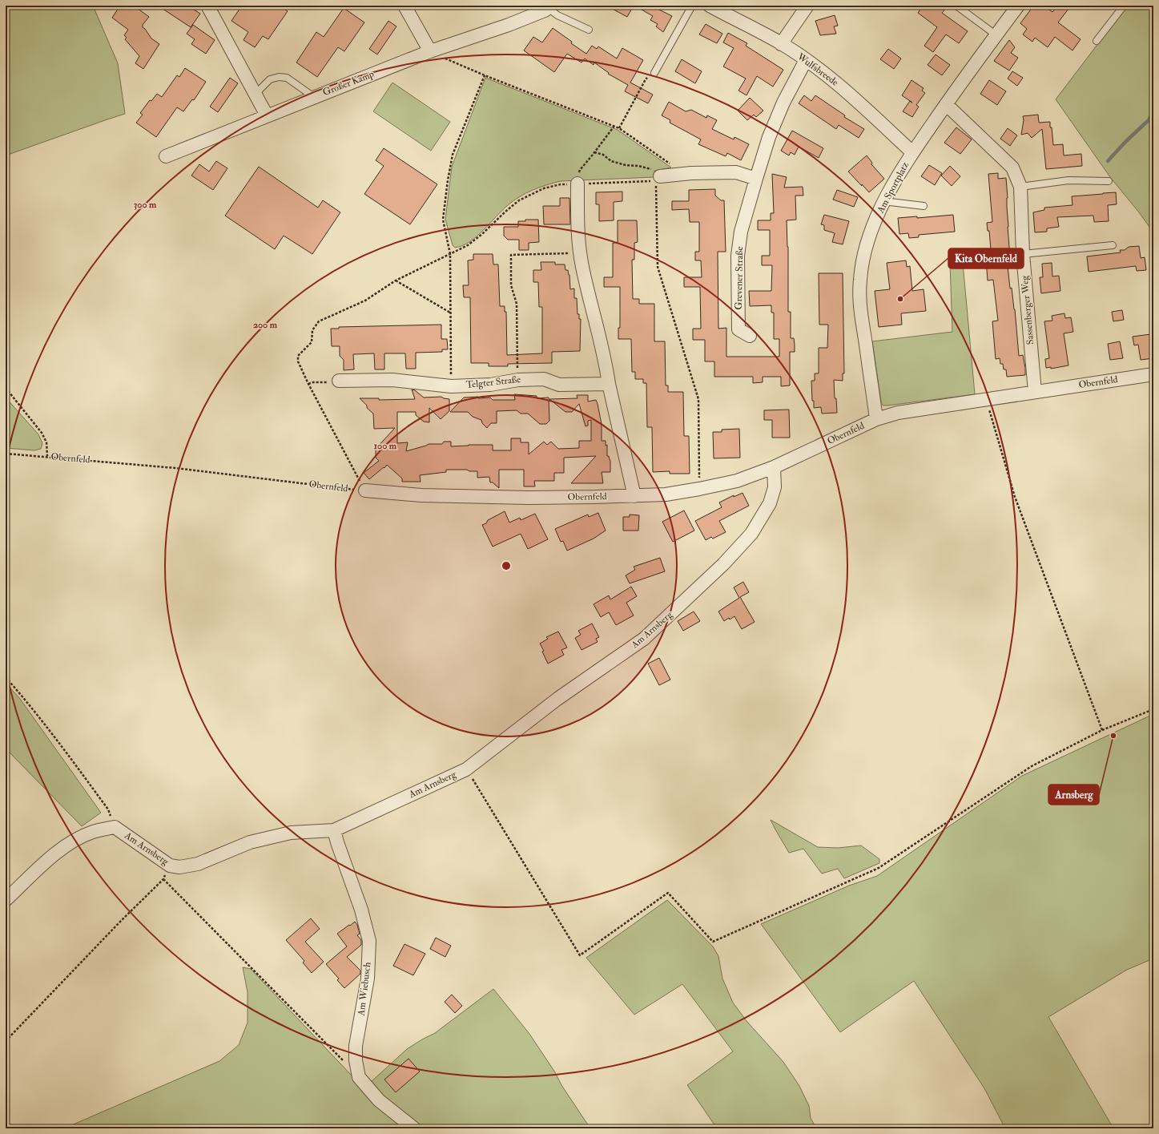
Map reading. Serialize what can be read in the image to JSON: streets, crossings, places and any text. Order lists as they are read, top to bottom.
{
  "streets": {
    "street": [
      "Wulfsbreede",
      "Großer Kamp",
      "Am Sportplatz",
      "Grevener Straße",
      "Sassenberger Weg",
      "Telgter Straße",
      "Obernfeld",
      "Am Arnsberg",
      "Am Wiebusch"
    ]
  },
  "crossings": [
    ["Wulfsbreede", "Am Sportplatz"],
    ["Wulfsbreede", "Grevener Straße"],
    ["Am Sportplatz", "Sassenberger Weg"],
    ["Am Sportplatz", "Obernfeld"],
    ["Sassenberger Weg", "Obernfeld"],
    ["Obernfeld", "Am Arnsberg"],
    ["Am Arnsberg", "Am Wiebusch"]
  ],
  "places": ["Kita Obernfeld", "Arnsberg"],
  "rings": ["300 m", "200 m", "100 m"]
}
